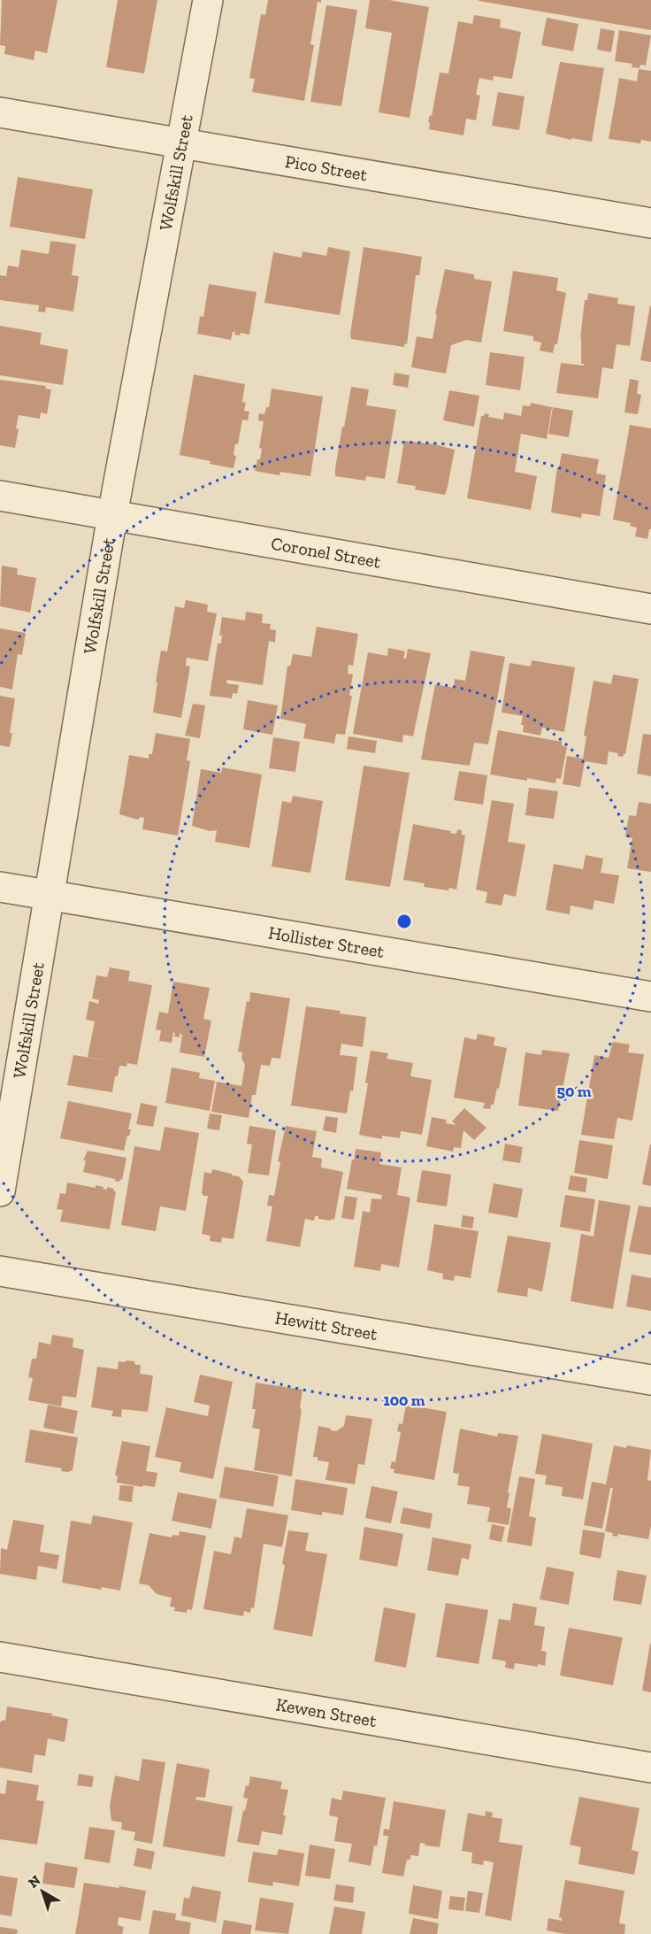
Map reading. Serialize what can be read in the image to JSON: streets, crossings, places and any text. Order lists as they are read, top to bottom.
{
  "streets": {
    "street": [
      "Pico Street",
      "Wolfskill Street",
      "Coronel Street",
      "Hollister Street",
      "Hewitt Street",
      "Kewen Street"
    ]
  },
  "crossings": [
    ["Pico Street", "Wolfskill Street"],
    ["Wolfskill Street", "Coronel Street"],
    ["Wolfskill Street", "Hollister Street"]
  ],
  "north": "top left",
  "rings": ["50 m", "100 m"]
}
